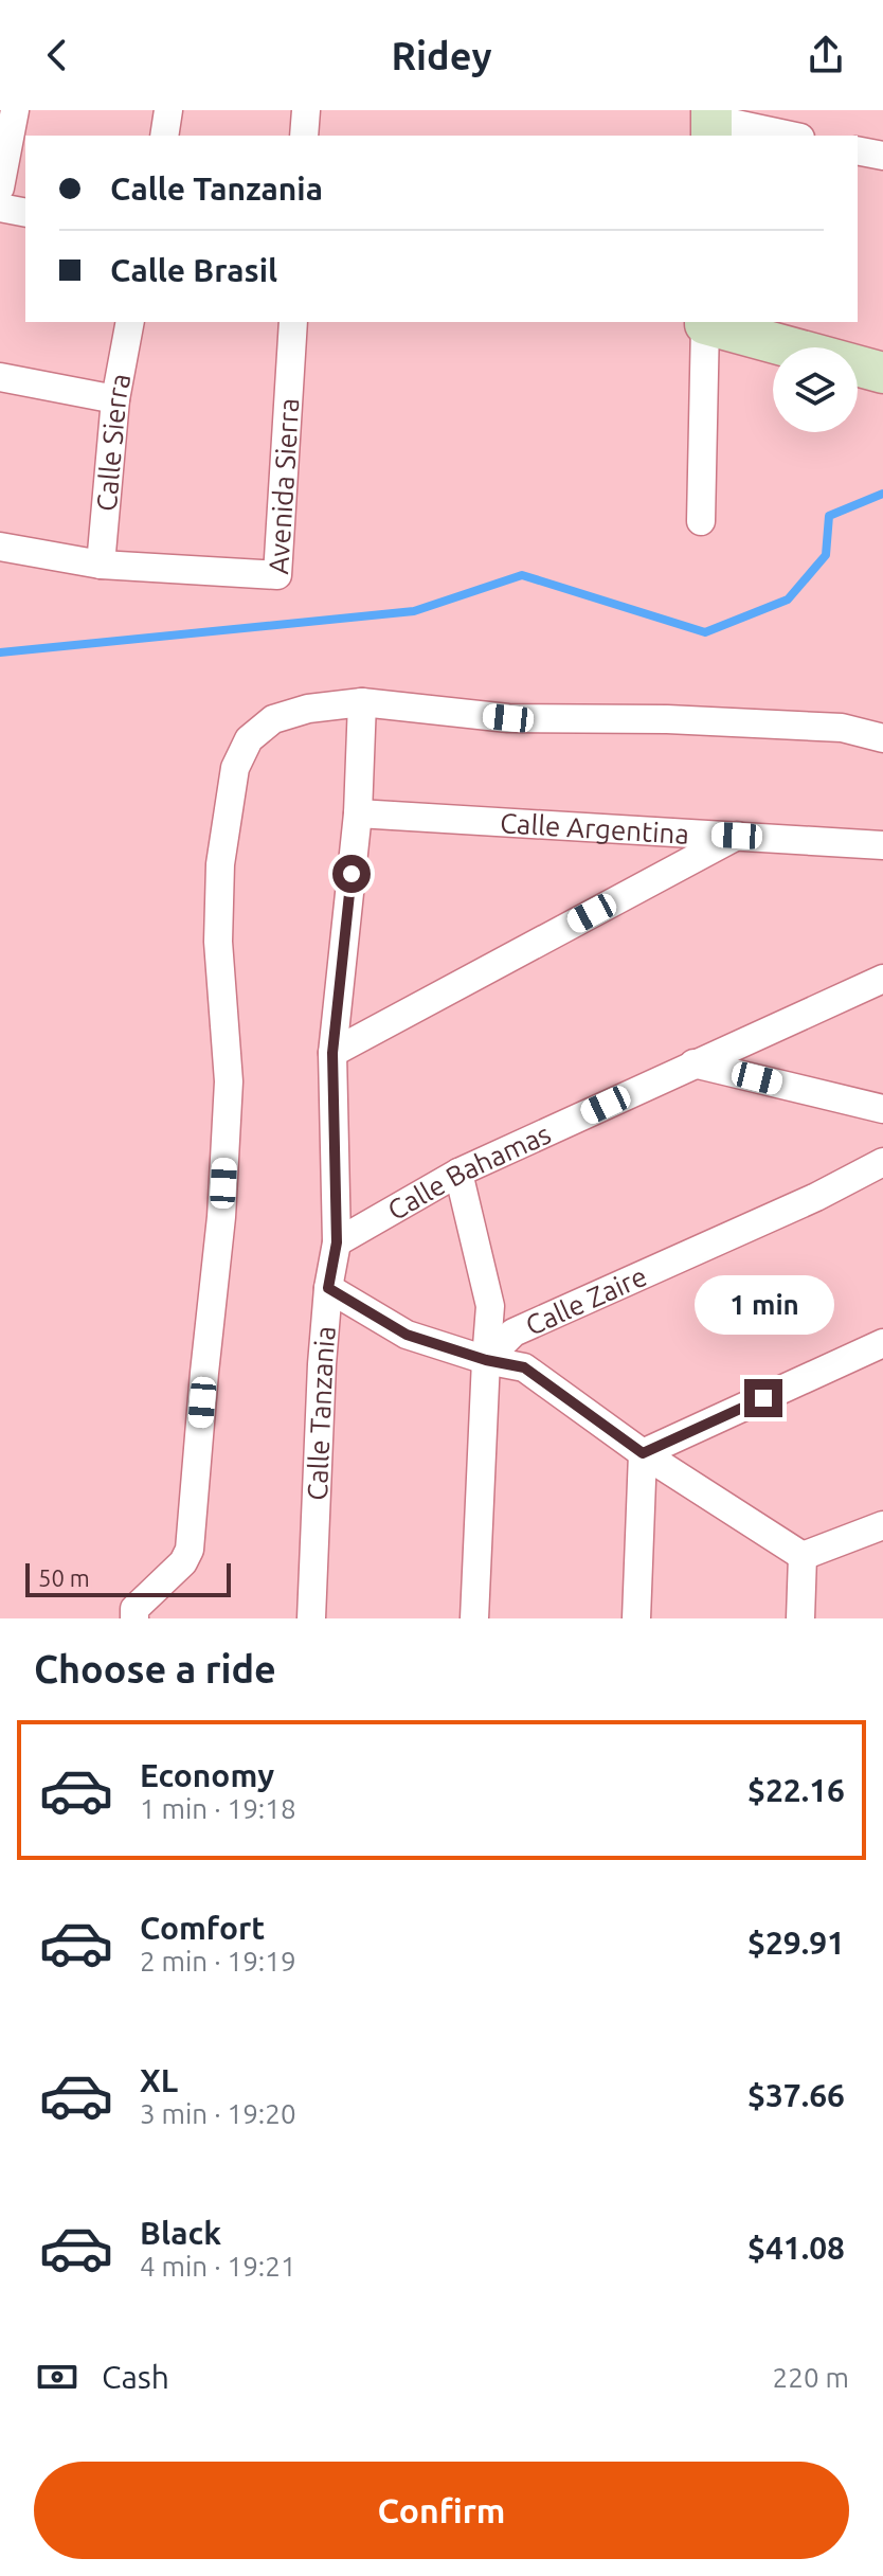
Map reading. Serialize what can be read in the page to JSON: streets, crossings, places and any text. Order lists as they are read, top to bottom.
{
  "streets": {
    "street": [
      "Calle Sierra",
      "Avenida Sierra",
      "Calle Argentina",
      "Calle Bahamas",
      "Calle Zaire",
      "Calle Tanzania"
    ]
  },
  "crossings": [
    ["Calle Sierra", "Avenida Sierra"],
    ["Calle Argentina", "Calle Tanzania"],
    ["Calle Bahamas", "Calle Tanzania"]
  ],
  "scale_bar": "50 m",
  "page": {
    "header": "Ridey",
    "banner": ["Calle Tanzania", "Calle Brasil"],
    "bubble": "1 min",
    "scale": "50 m",
    "heading": "Choose a ride",
    "list": [
      {
        "name": "Economy",
        "note": "1 min · 19:18",
        "value": "$22.16"
      },
      {
        "name": "Comfort",
        "note": "2 min · 19:19",
        "value": "$29.91"
      },
      {
        "name": "XL",
        "note": "3 min · 19:20",
        "value": "$37.66"
      },
      {
        "name": "Black",
        "note": "4 min · 19:21",
        "value": "$41.08"
      }
    ],
    "pay": ["Cash", "220 m"],
    "buttons": "Confirm"
  }
}
